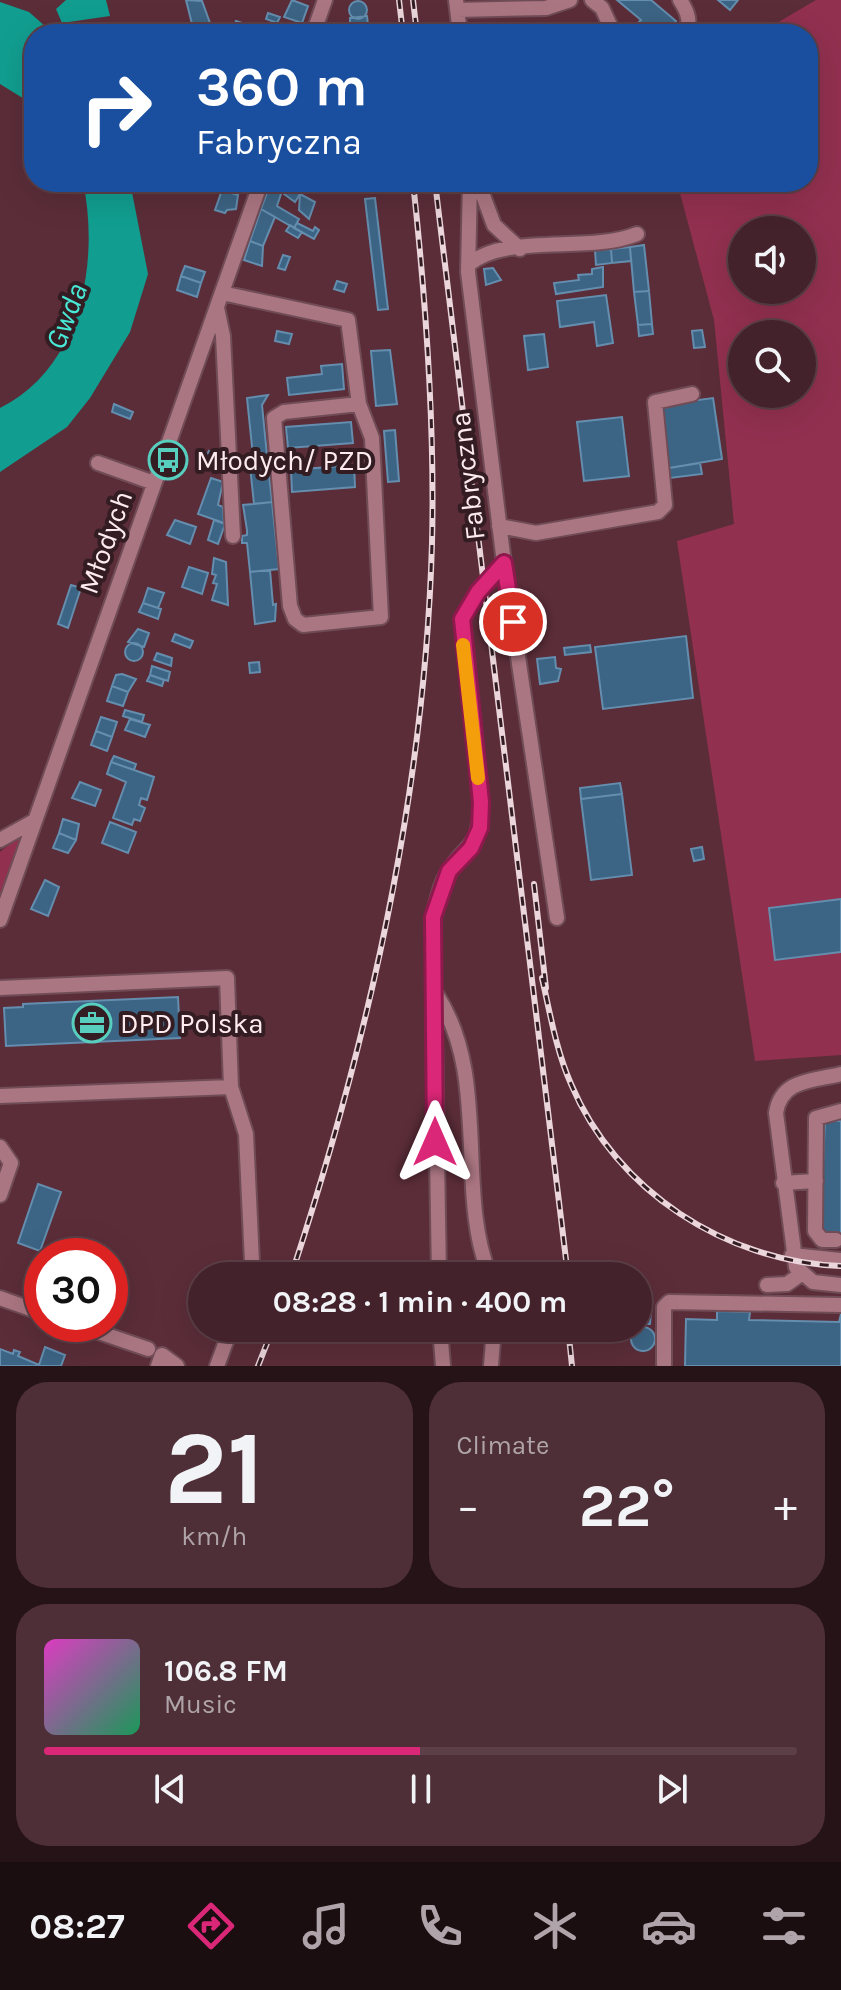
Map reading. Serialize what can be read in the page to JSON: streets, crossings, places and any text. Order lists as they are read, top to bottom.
{
  "streets": {
    "street": ["Fabryczna", "Młodych"]
  },
  "water": ["Gwda"],
  "places": {
    "bus stop": ["Młodych/ PZD"],
    "office": ["DPD Polska"]
  },
  "page": {
    "turn": ["360 m", "Fabryczna"],
    "limit": "30",
    "trip": "08:28 · 1 min · 400 m",
    "tile": [
      ["21", "km/h"],
      "Climate"
    ],
    "heat": ["−", "22°", "+"],
    "song": ["106.8 FM", "Music"],
    "tabs": "08:27"
  }
}
